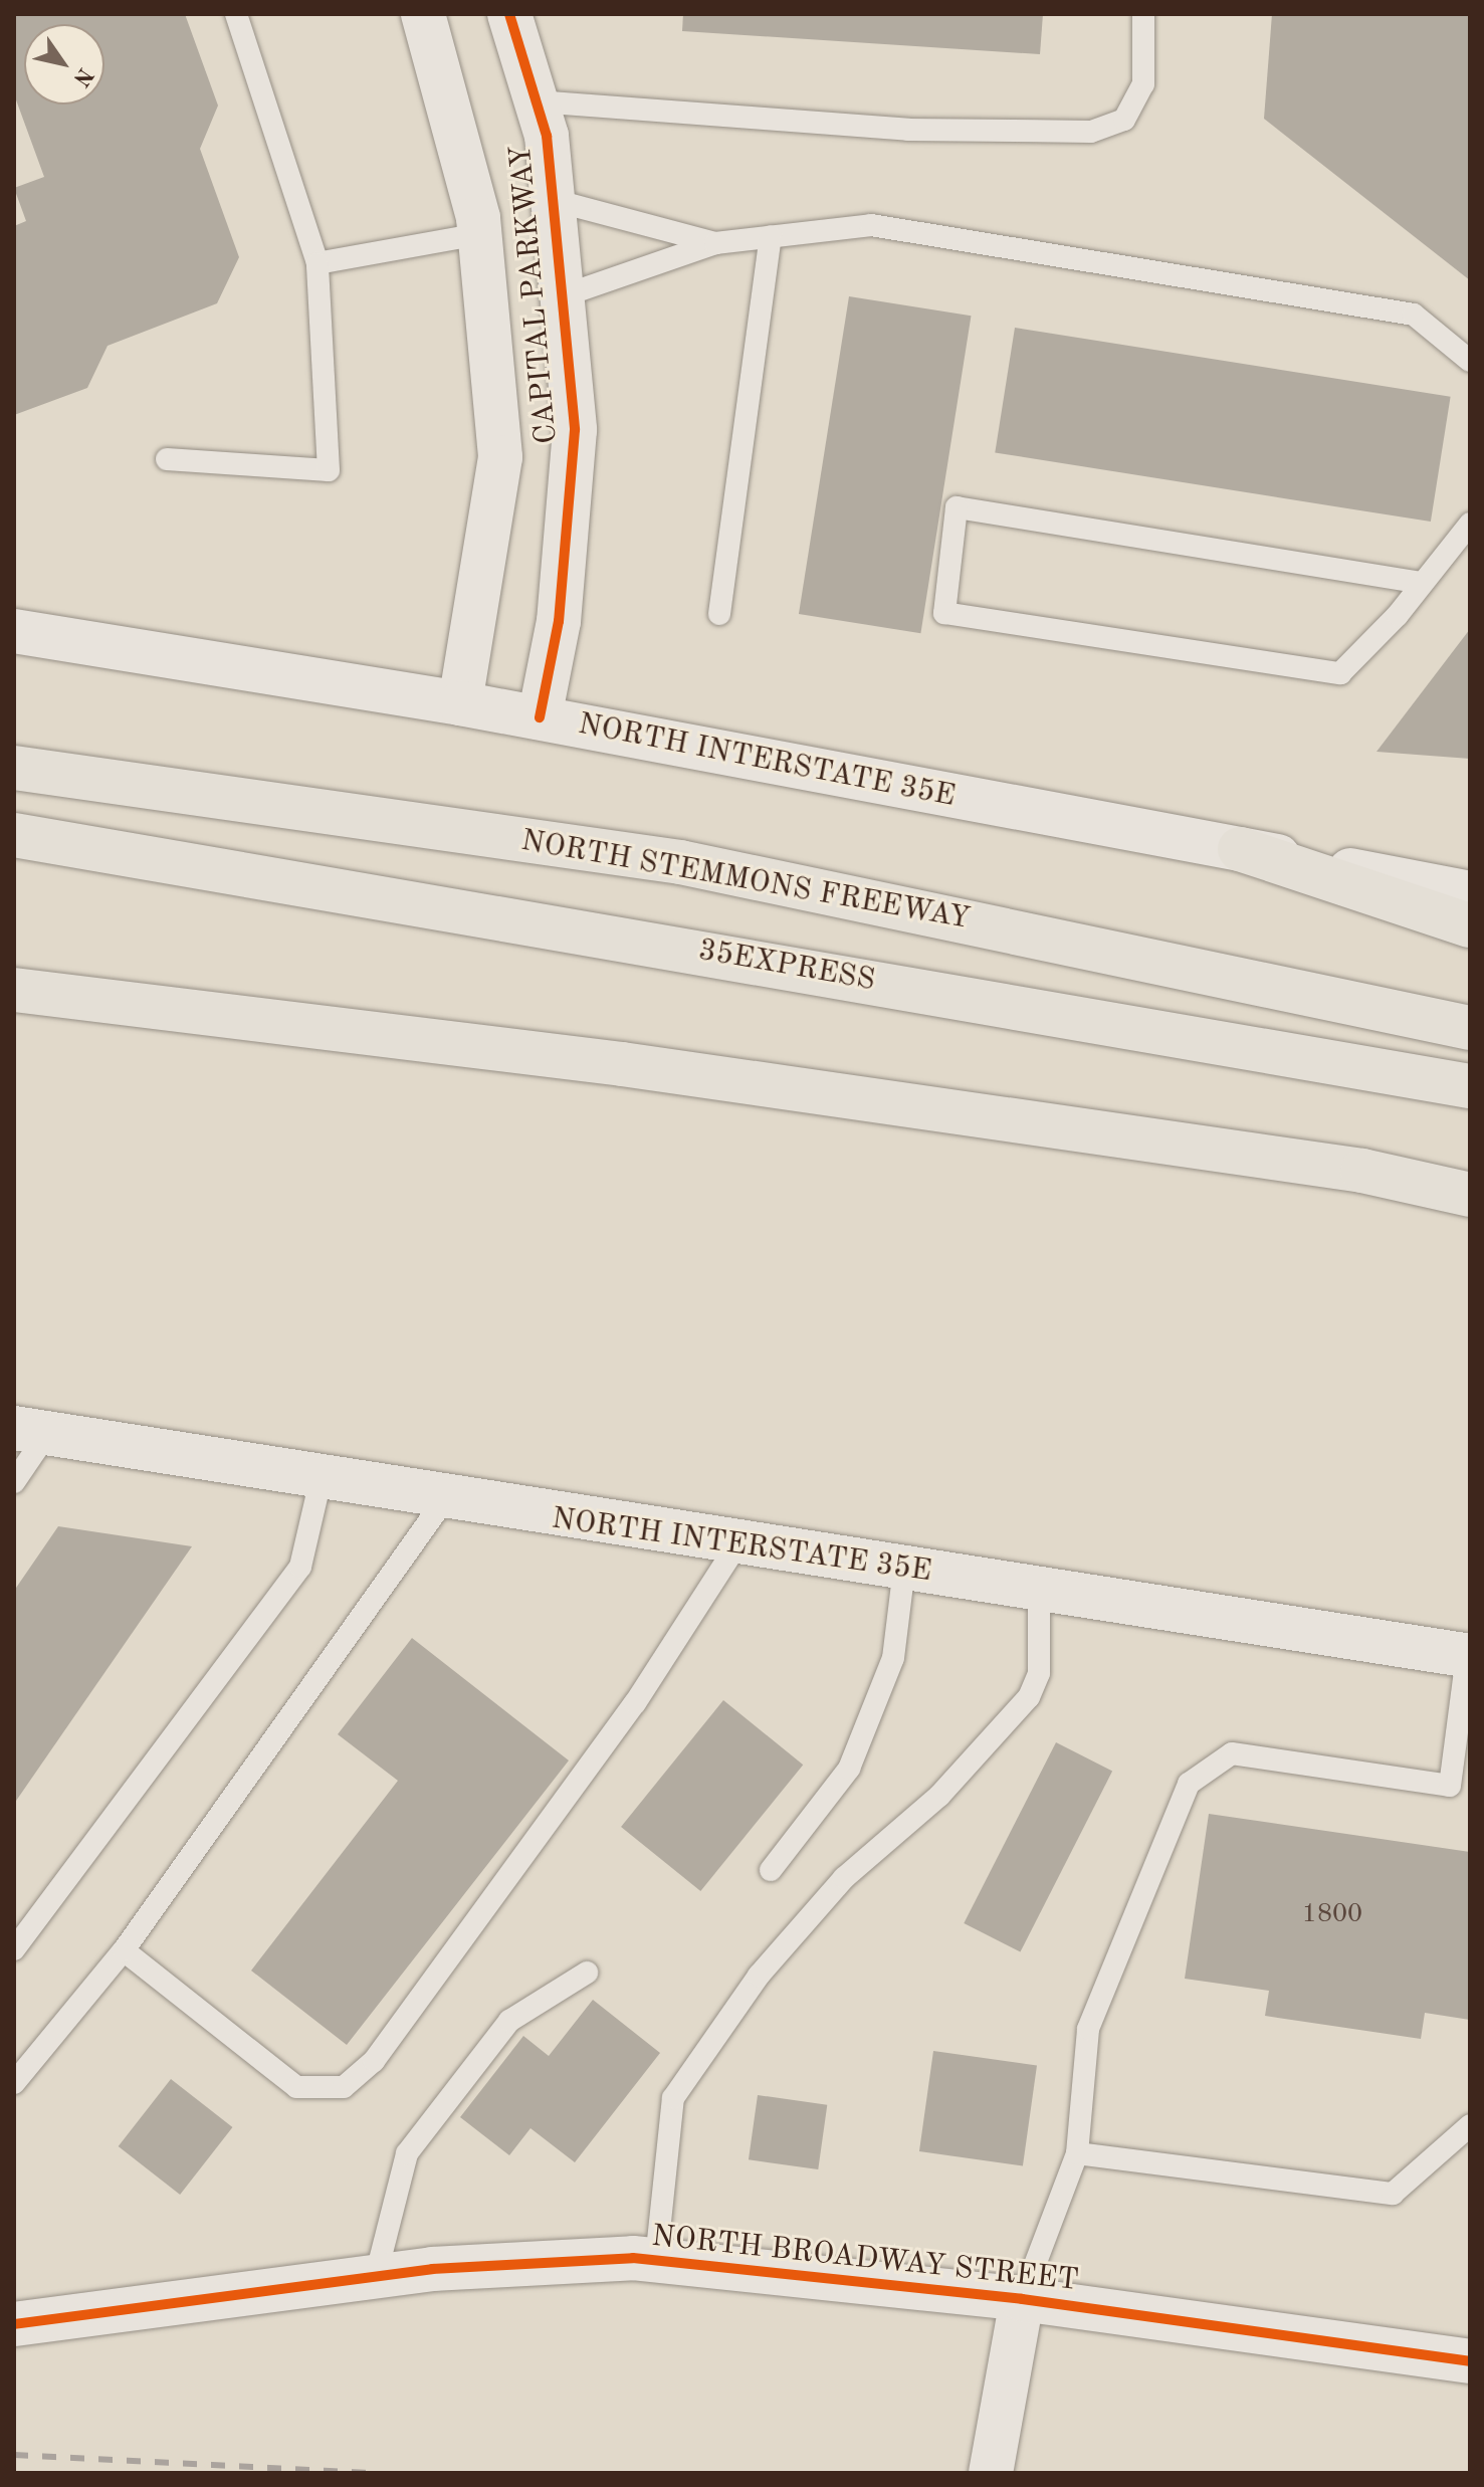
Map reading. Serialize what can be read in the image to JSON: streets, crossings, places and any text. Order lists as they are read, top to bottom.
{
  "streets": {
    "highway": ["NORTH STEMMONS FREEWAY", "35EXPRESS"],
    "street": ["CAPITAL PARKWAY", "NORTH INTERSTATE 35E", "NORTH BROADWAY STREET"]
  },
  "crossings": [
    ["CAPITAL PARKWAY", "NORTH INTERSTATE 35E"]
  ],
  "house_numbers": ["1800"],
  "north": "bottom right"
}
